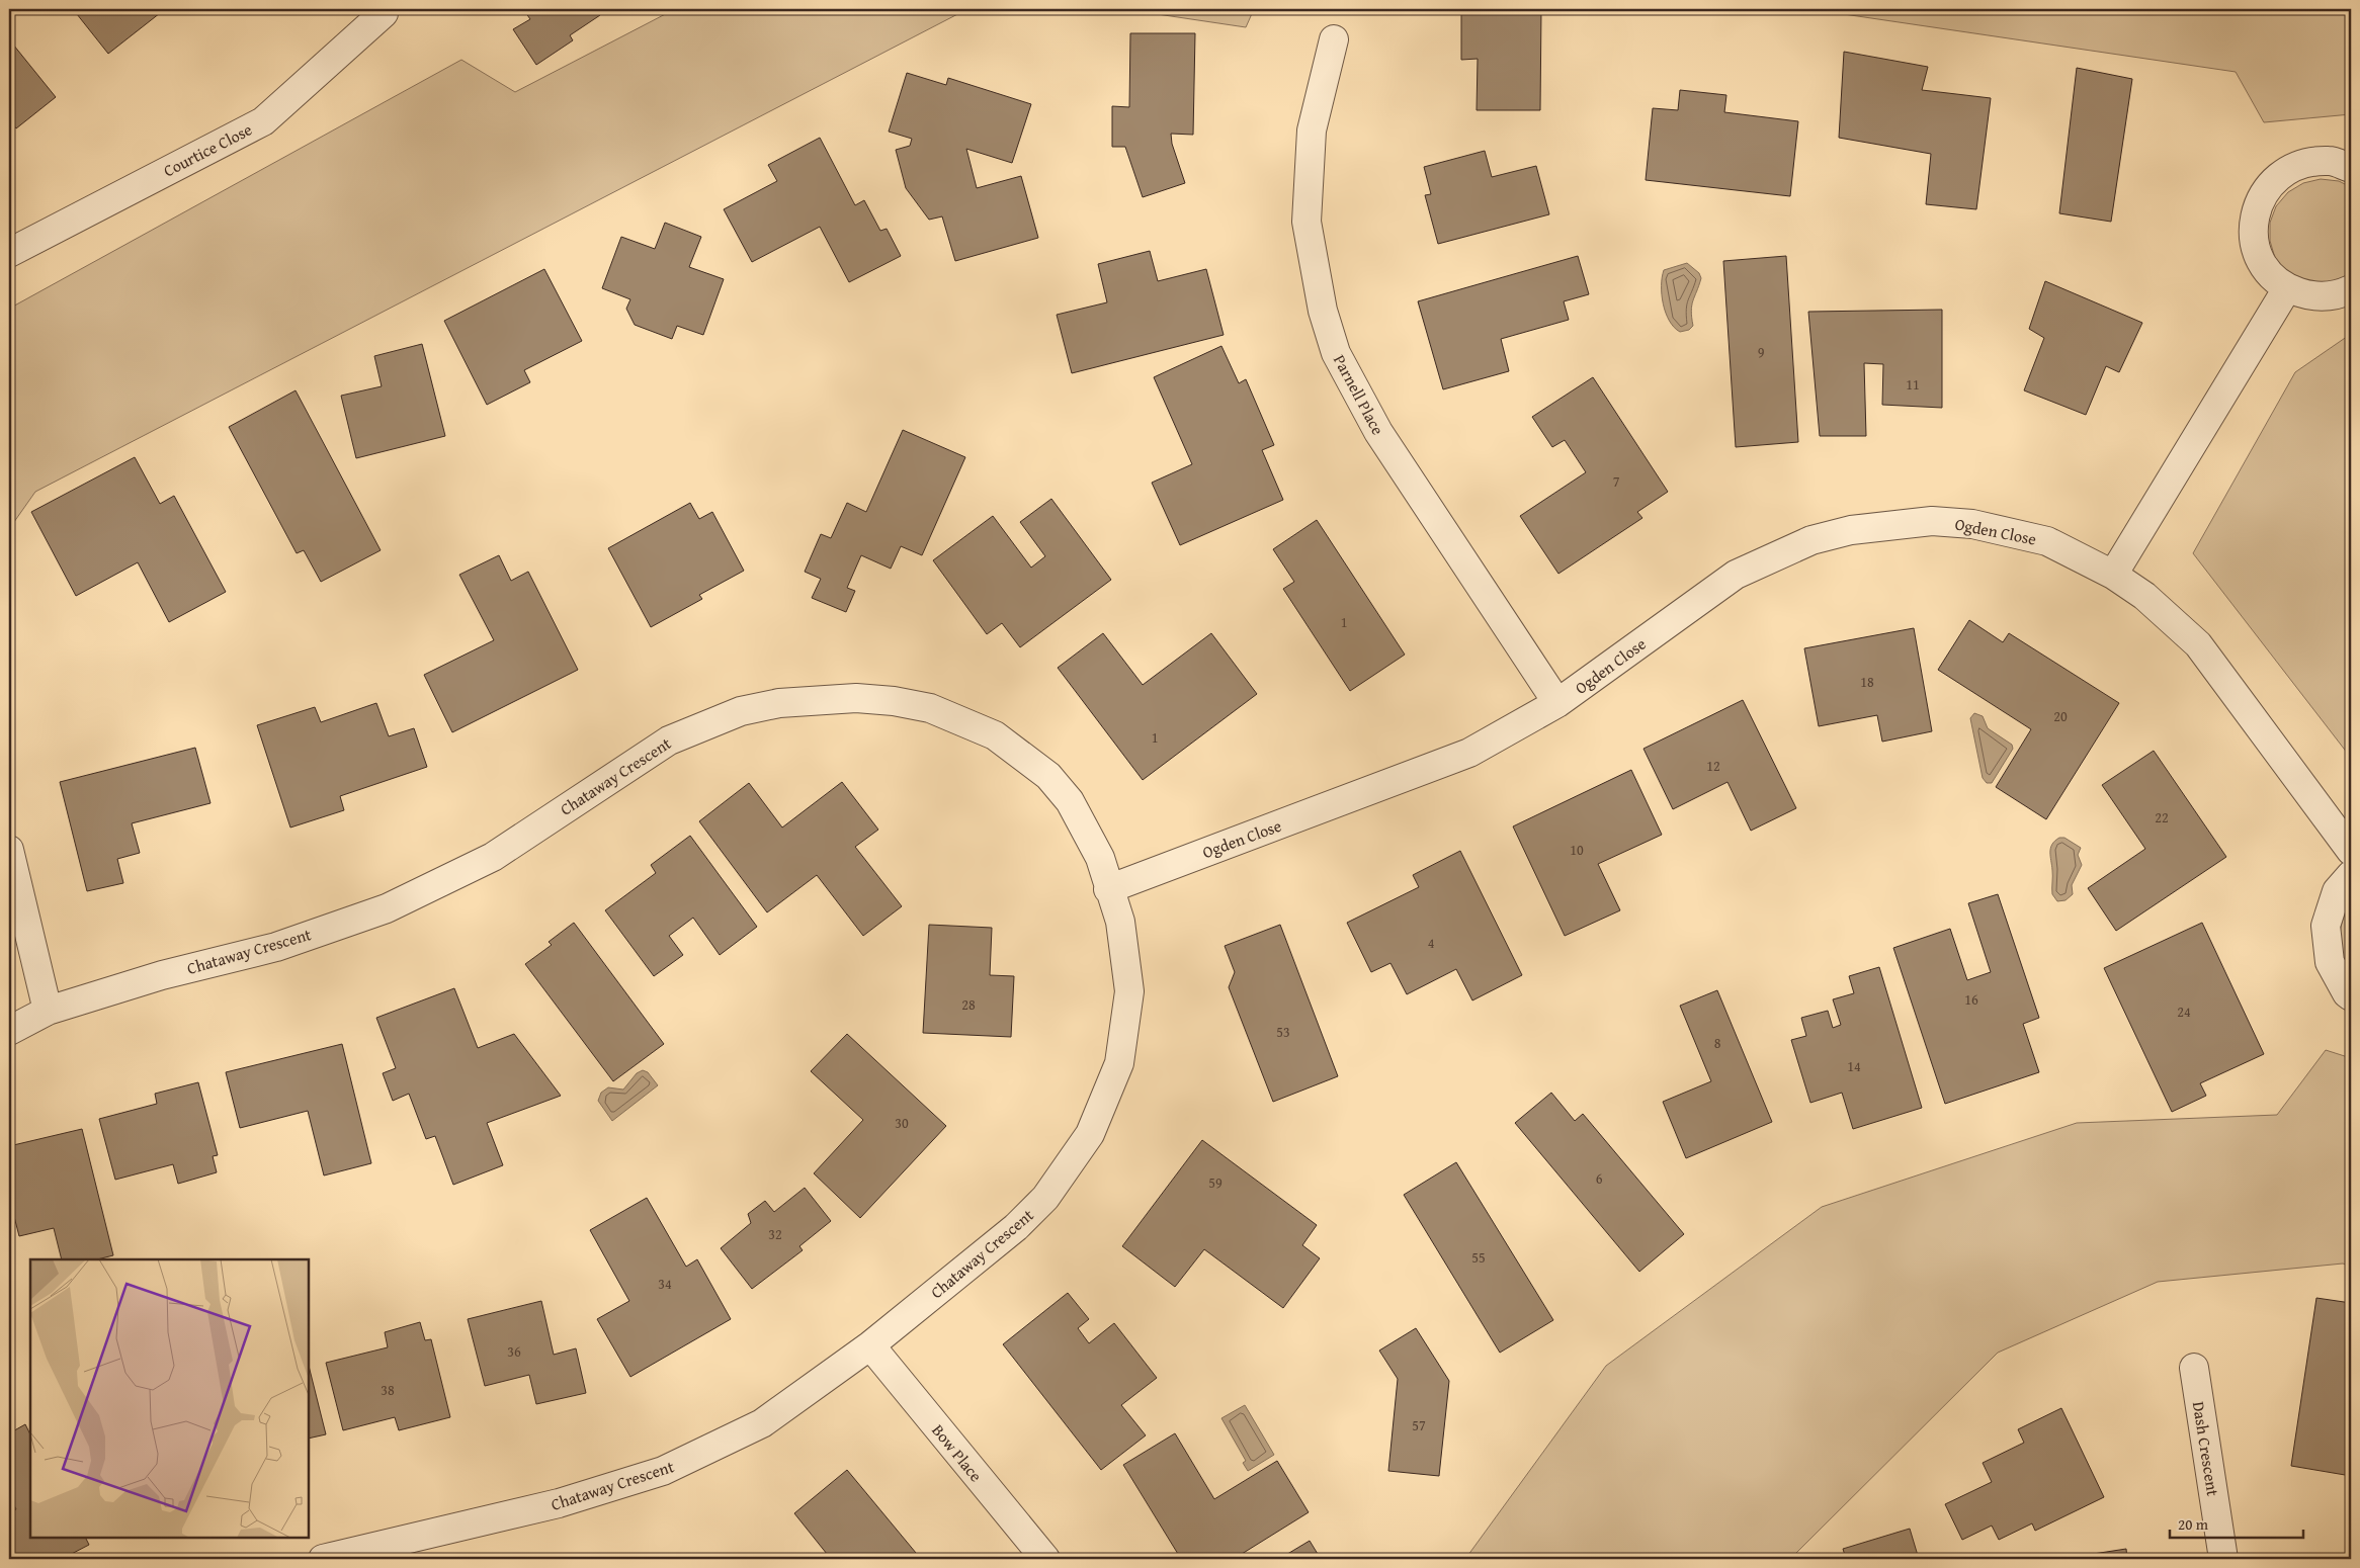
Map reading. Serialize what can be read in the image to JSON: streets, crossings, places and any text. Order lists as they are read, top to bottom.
{
  "streets": {
    "street": [
      "Courtice Close",
      "Parnell Place",
      "Ogden Close",
      "Chataway Crescent",
      "Dash Crescent",
      "Bow Place"
    ]
  },
  "crossings": [
    ["Parnell Place", "Ogden Close"],
    ["Ogden Close", "Chataway Crescent"],
    ["Chataway Crescent", "Bow Place"]
  ],
  "house_numbers": [
    "9",
    "11",
    "7",
    "1",
    "18",
    "20",
    "1",
    "12",
    "22",
    "10",
    "4",
    "16",
    "28",
    "24",
    "53",
    "8",
    "14",
    "30",
    "6",
    "59",
    "32",
    "55",
    "34",
    "36",
    "38",
    "57"
  ],
  "scale_bar": "20 m"
}
